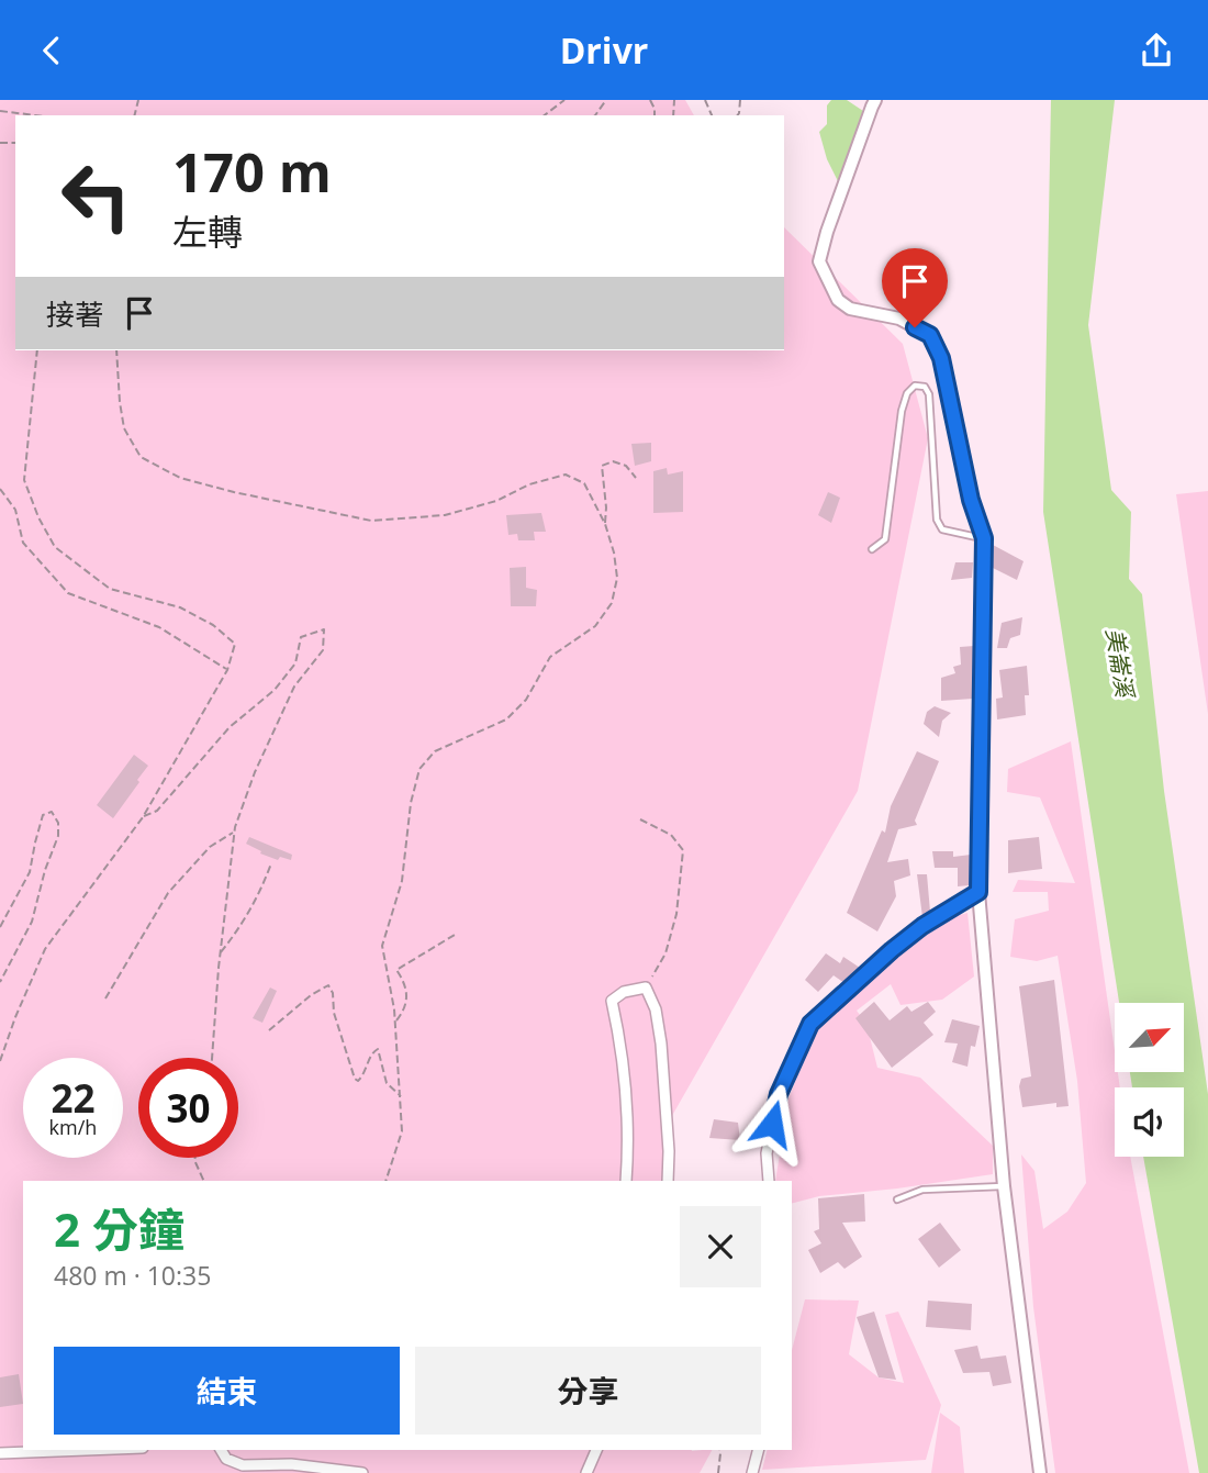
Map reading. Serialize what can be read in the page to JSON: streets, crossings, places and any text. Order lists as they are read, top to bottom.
{
  "water": ["美崙溪"],
  "north": "top right",
  "page": {
    "header": "Drivr",
    "turn": ["170 m", "左轉"],
    "then": "接著",
    "speed": "22 km/h",
    "limit": "30",
    "heading": ["2 分鐘", "480 m · 10:35"],
    "buttons": ["結束", "分享"]
  }
}
